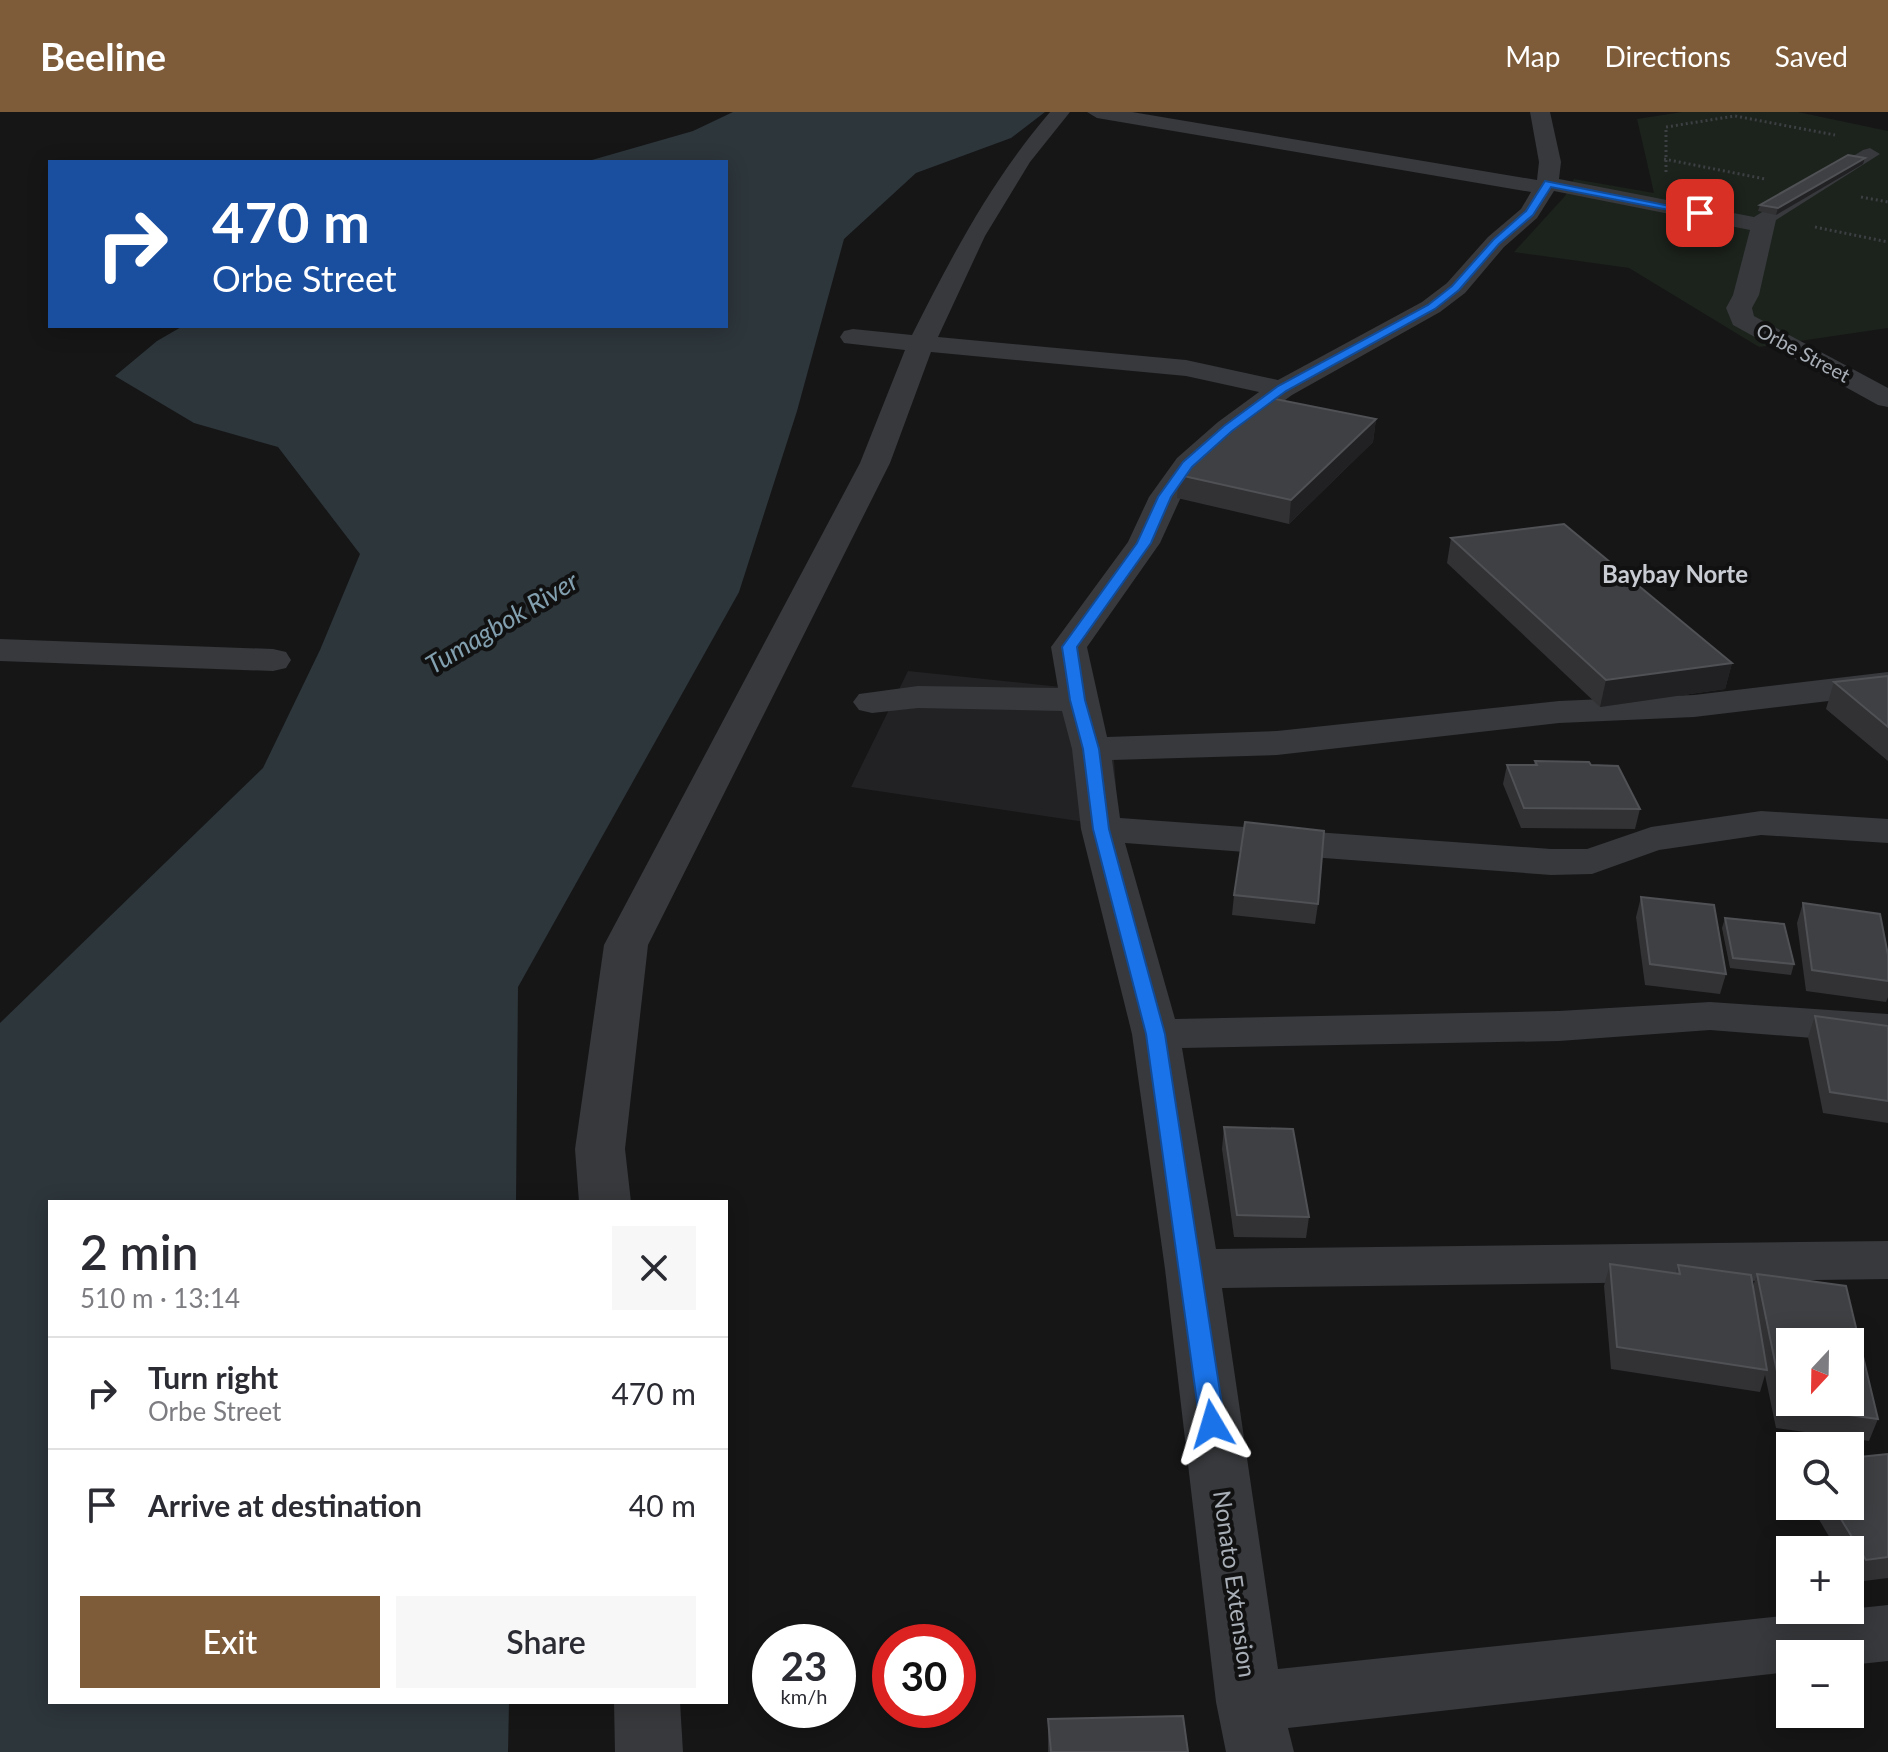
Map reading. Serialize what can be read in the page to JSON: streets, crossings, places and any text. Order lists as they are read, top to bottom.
{
  "streets": {
    "street": ["Orbe Street", "Nonato Extension"]
  },
  "districts": ["Baybay Norte"],
  "water": ["Tumagbok River"],
  "north": "bottom",
  "page": {
    "header": "Beeline",
    "nav": ["Map", "Directions", "Saved"],
    "turn": ["470 m", "Orbe Street"],
    "heading": ["2 min", "510 m · 13:14"],
    "map_buttons": ["+", "−"],
    "list": [
      {
        "name": "Turn right",
        "note": "Orbe Street",
        "value": "470 m"
      },
      {
        "name": "Arrive at destination",
        "value": "40 m"
      }
    ],
    "buttons": ["Exit", "Share"],
    "speed": "23 km/h",
    "limit": "30"
  }
}
